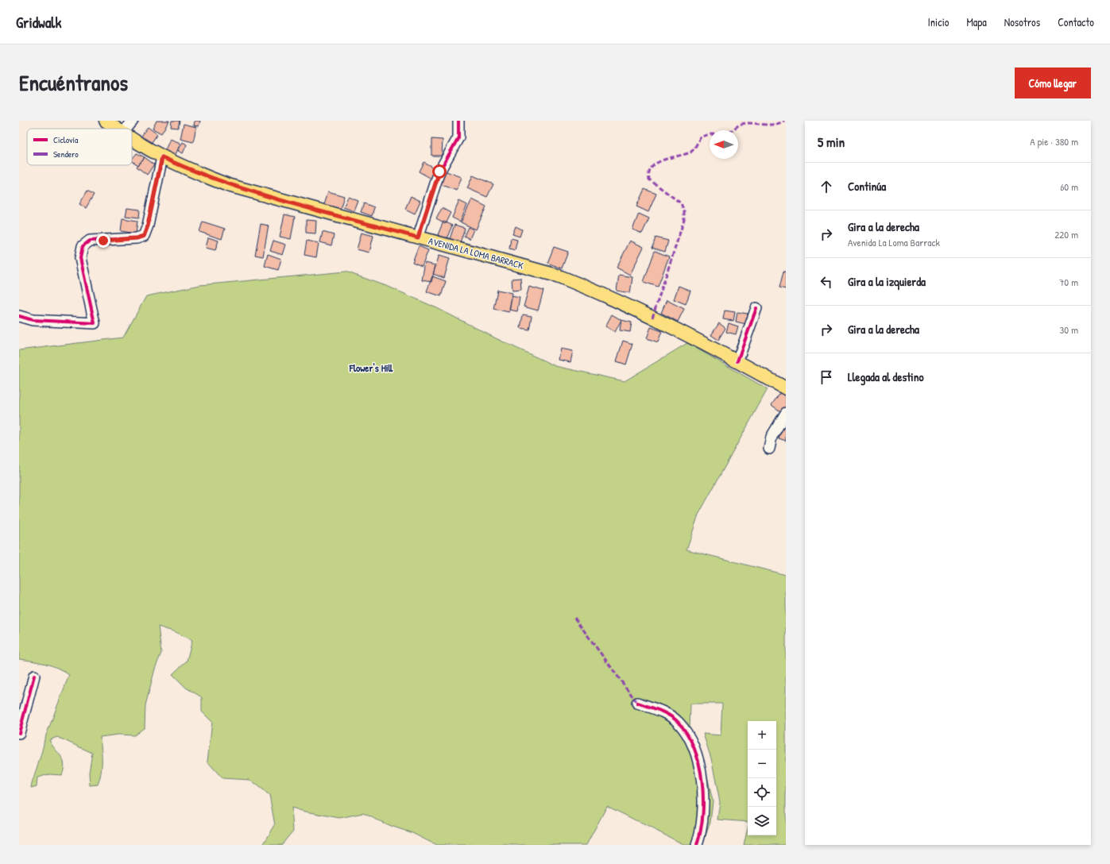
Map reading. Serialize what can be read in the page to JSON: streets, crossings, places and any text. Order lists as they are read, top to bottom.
{
  "streets": {
    "main road": ["AVENIDA LA LOMA BARRACK"]
  },
  "districts": ["Flower's Hill"],
  "legend": ["Ciclovía", "Sendero"],
  "north": "left",
  "page": {
    "header": "Gridwalk",
    "nav": [
      "Inicio",
      "Mapa",
      "Nosotros",
      "Contacto"
    ],
    "title": "Encuéntranos",
    "buttons": "Cómo llegar",
    "heading": ["5 min", "A pie · 380 m"],
    "list": [
      ["Continúa", "60 m"],
      ["Gira a la derecha", "Avenida La Loma Barrack", "220 m"],
      ["Gira a la izquierda", "70 m"],
      ["Gira a la derecha", "30 m"],
      "Llegada al destino"
    ],
    "map_buttons": ["+", "−"]
  }
}
